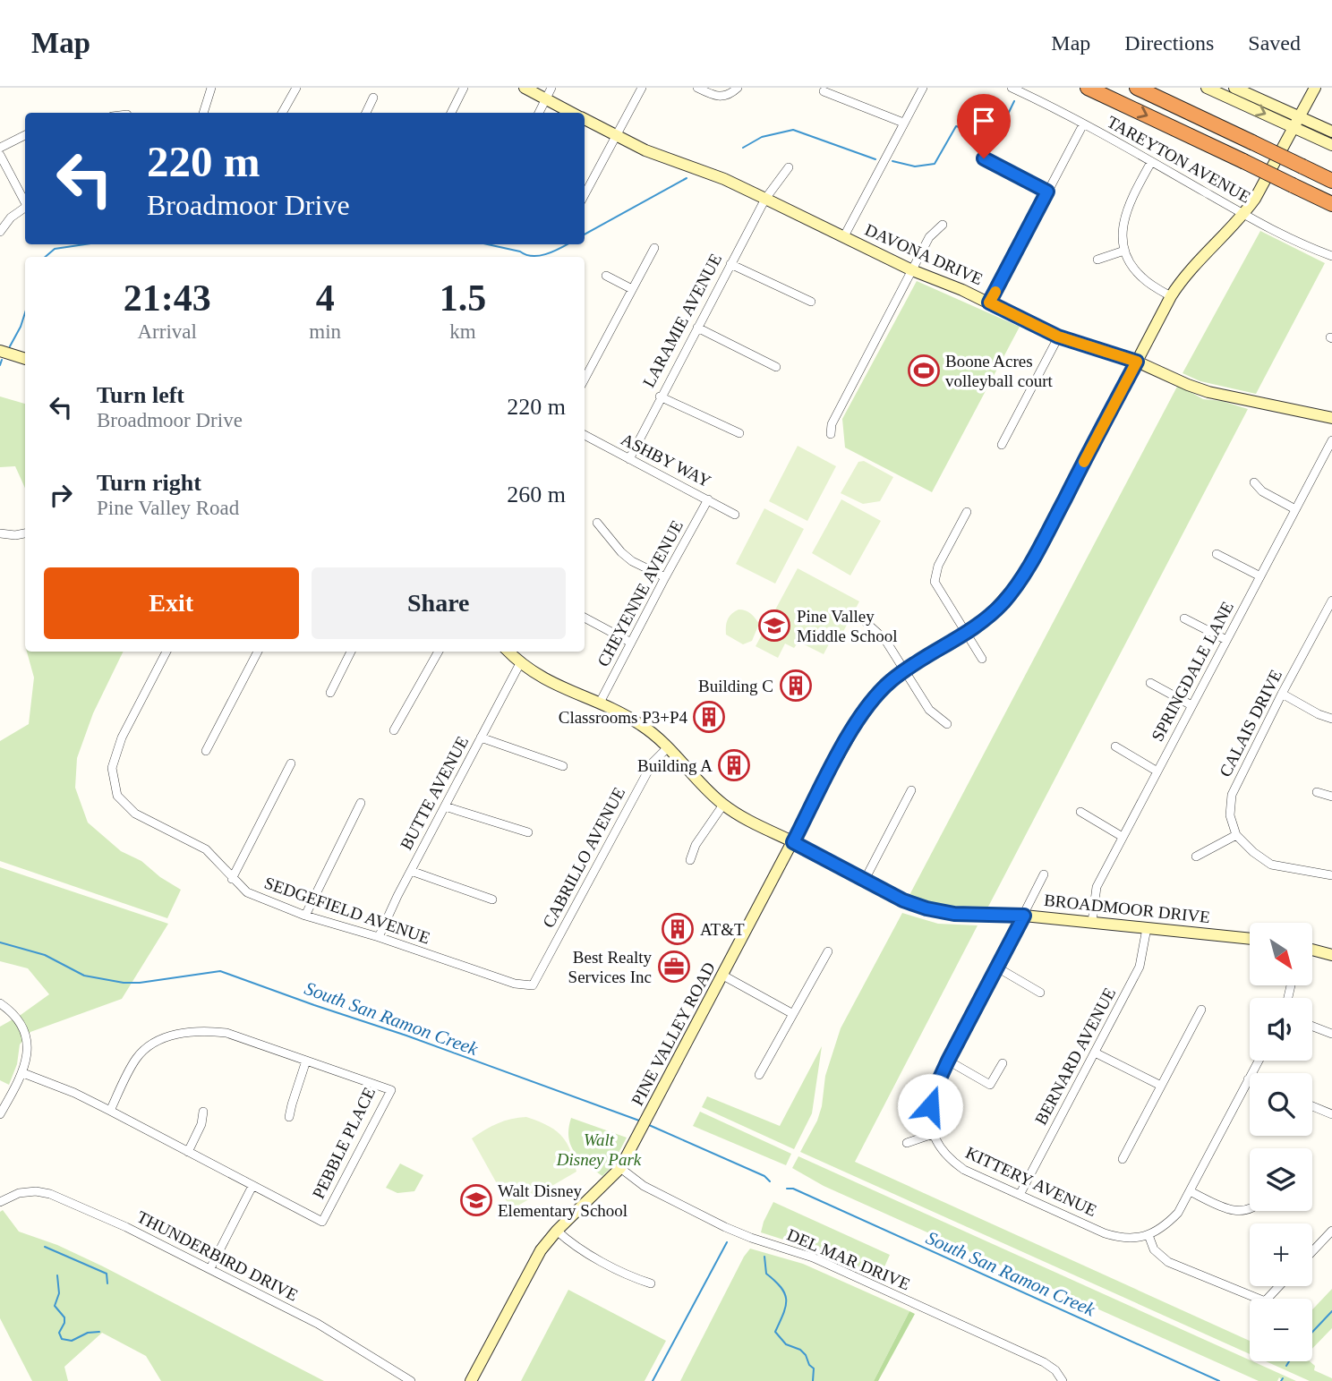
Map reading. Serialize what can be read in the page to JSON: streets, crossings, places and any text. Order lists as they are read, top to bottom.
{
  "streets": {
    "street": [
      "TAREYTON AVENUE",
      "DAVONA DRIVE",
      "LARAMIE AVENUE",
      "ASHBY WAY",
      "CHEYENNE AVENUE",
      "SPRINGDALE LANE",
      "CALAIS DRIVE",
      "BUTTE AVENUE",
      "CABRILLO AVENUE",
      "BROADMOOR DRIVE",
      "SEDGEFIELD AVENUE",
      "PINE VALLEY ROAD",
      "BERNARD AVENUE",
      "PEBBLE PLACE",
      "KITTERY AVENUE",
      "THUNDERBIRD DRIVE",
      "DEL MAR DRIVE"
    ]
  },
  "crossings": [
    ["TAREYTON AVENUE", "PINE VALLEY ROAD"],
    ["DAVONA DRIVE", "LARAMIE AVENUE"],
    ["DAVONA DRIVE", "PINE VALLEY ROAD"],
    ["LARAMIE AVENUE", "ASHBY WAY"],
    ["ASHBY WAY", "CHEYENNE AVENUE"],
    ["CHEYENNE AVENUE", "BROADMOOR DRIVE"],
    ["SPRINGDALE LANE", "BROADMOOR DRIVE"],
    ["BUTTE AVENUE", "BROADMOOR DRIVE"],
    ["BUTTE AVENUE", "SEDGEFIELD AVENUE"],
    ["CABRILLO AVENUE", "BROADMOOR DRIVE"],
    ["CABRILLO AVENUE", "SEDGEFIELD AVENUE"],
    ["BROADMOOR DRIVE", "PINE VALLEY ROAD"],
    ["BROADMOOR DRIVE", "BERNARD AVENUE"],
    ["PINE VALLEY ROAD", "DEL MAR DRIVE"],
    ["BERNARD AVENUE", "KITTERY AVENUE"]
  ],
  "water": ["South San Ramon Creek"],
  "parks": ["Walt Disney Park"],
  "places": {
    "sports": ["Boone Acres volleyball court"],
    "school or university": ["Pine Valley Middle School", "Walt Disney Elementary School"],
    "building": [
      "Building C",
      "Classrooms P3+P4",
      "Building A",
      "AT&T"
    ],
    "office": ["Best Realty Services Inc"]
  },
  "north": "bottom right",
  "page": {
    "header": "Map",
    "nav": ["Map", "Directions", "Saved"],
    "turn": ["220 m", "Broadmoor Drive"],
    "eta": [
      "21:43",
      "Arrival",
      "4",
      "min",
      "1.5",
      "km"
    ],
    "list": [
      {
        "name": "Turn left",
        "note": "Broadmoor Drive",
        "value": "220 m"
      },
      {
        "name": "Turn right",
        "note": "Pine Valley Road",
        "value": "260 m"
      }
    ],
    "buttons": ["Exit", "Share"],
    "map_buttons": ["+", "−"]
  }
}
